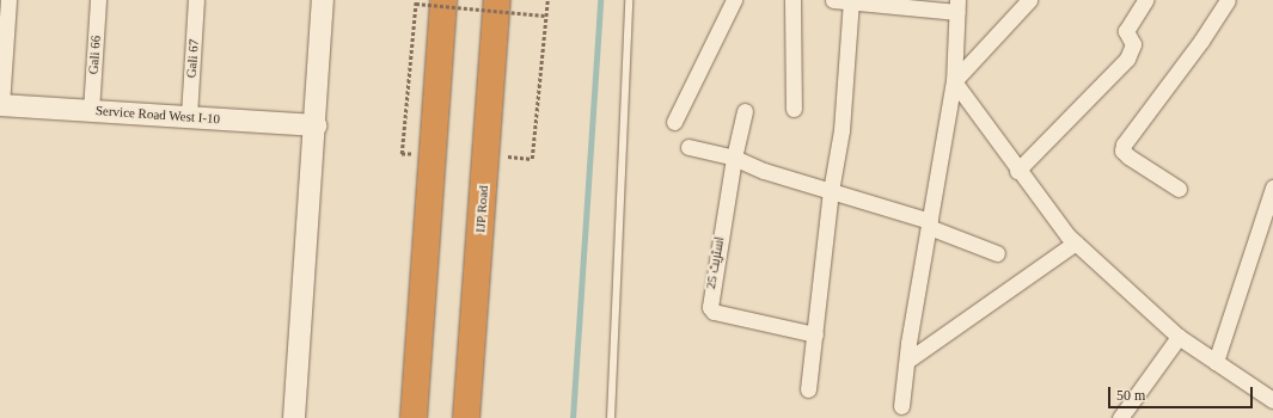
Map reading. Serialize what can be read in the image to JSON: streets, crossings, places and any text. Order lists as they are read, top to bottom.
{
  "streets": {
    "highway": ["IJP Road"],
    "main road": ["Service Road West I-10"],
    "street": ["Gali 66", "Gali 67", "اسٹریٹ 25"]
  },
  "crossings": [
    ["Gali 66", "Service Road West I-10"],
    ["Gali 67", "Service Road West I-10"]
  ],
  "scale_bar": "50 m"
}
